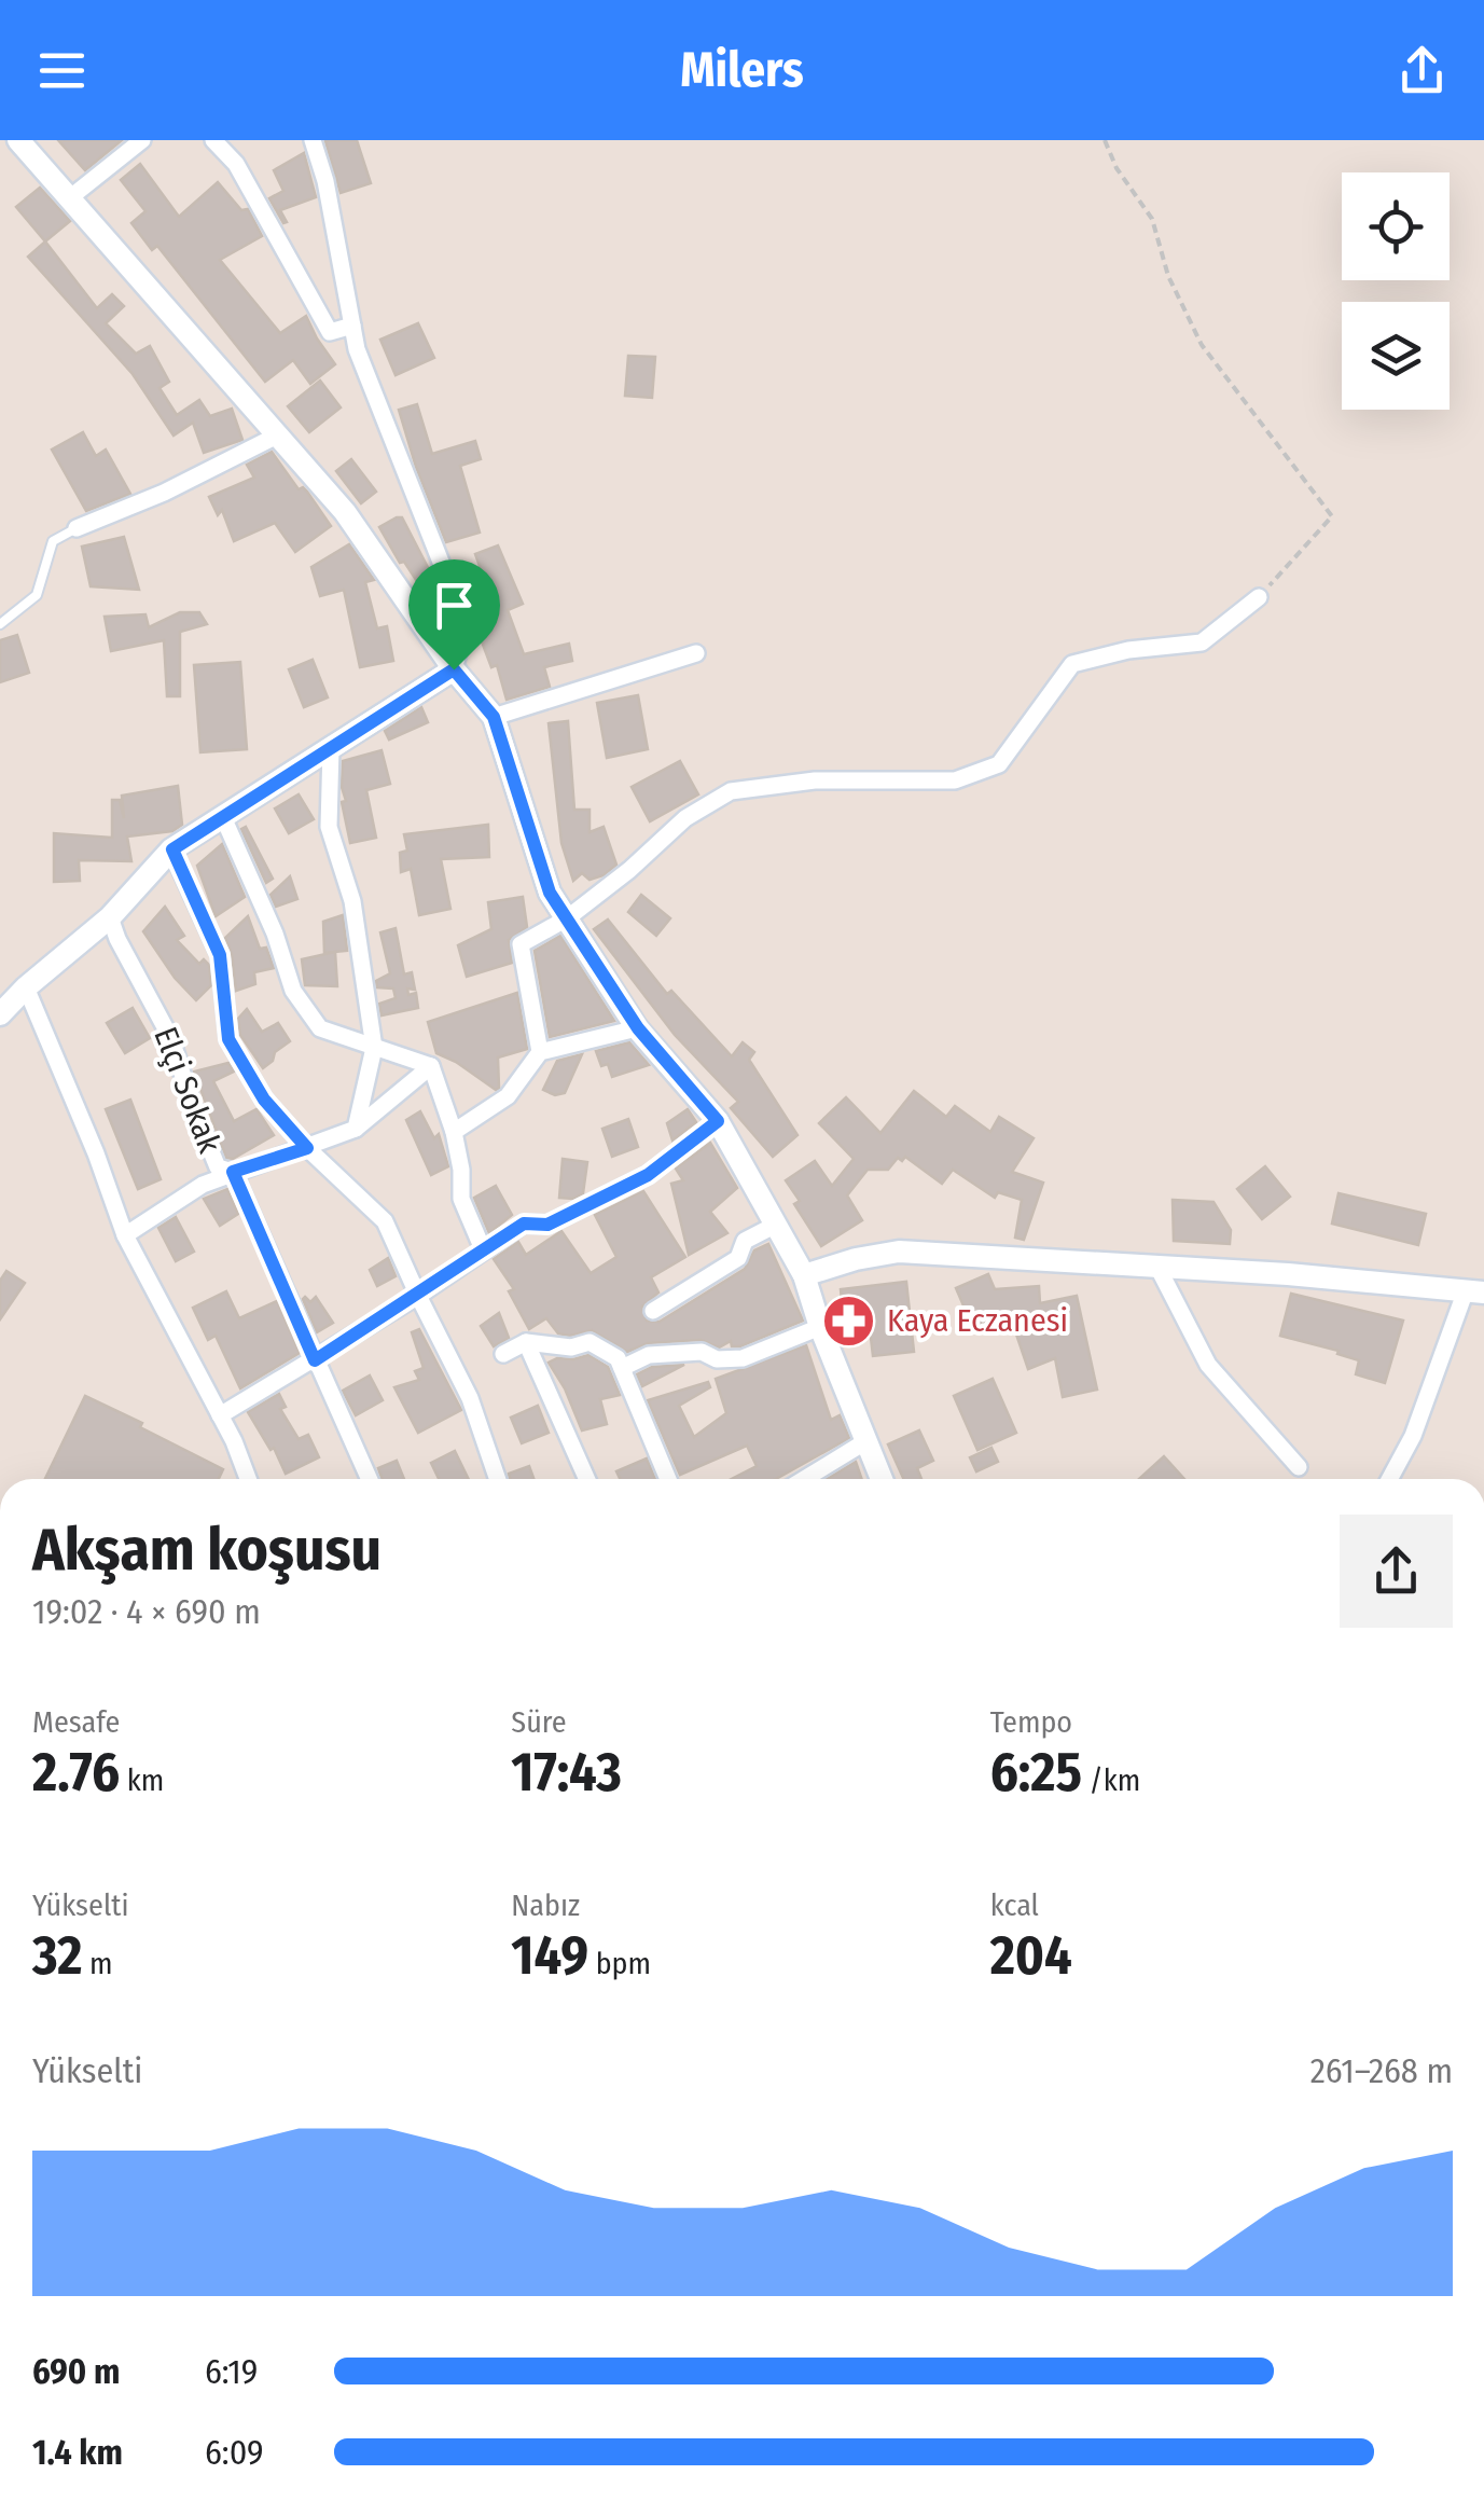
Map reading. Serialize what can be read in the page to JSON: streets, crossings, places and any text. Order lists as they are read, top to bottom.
{
  "streets": {
    "street": ["Elçi Sokak"]
  },
  "places": {
    "pharmacy": ["Kaya Eczanesi"]
  },
  "page": {
    "header": "Milers",
    "heading": ["Akşam koşusu", "19:02 · 4 × 690 m"],
    "stats": [
      ["Mesafe", "2.76 km"],
      ["Süre", "17:43"],
      ["Tempo", "6:25 /km"],
      ["Yükselti", "32 m"],
      ["Nabız", "149 bpm"],
      ["kcal", "204"]
    ],
    "chart": ["Yükselti", "261–268 m"],
    "list": [
      {
        "name": "690 m",
        "note": "6:19"
      },
      {
        "name": "1.4 km",
        "note": "6:09"
      }
    ]
  }
}
